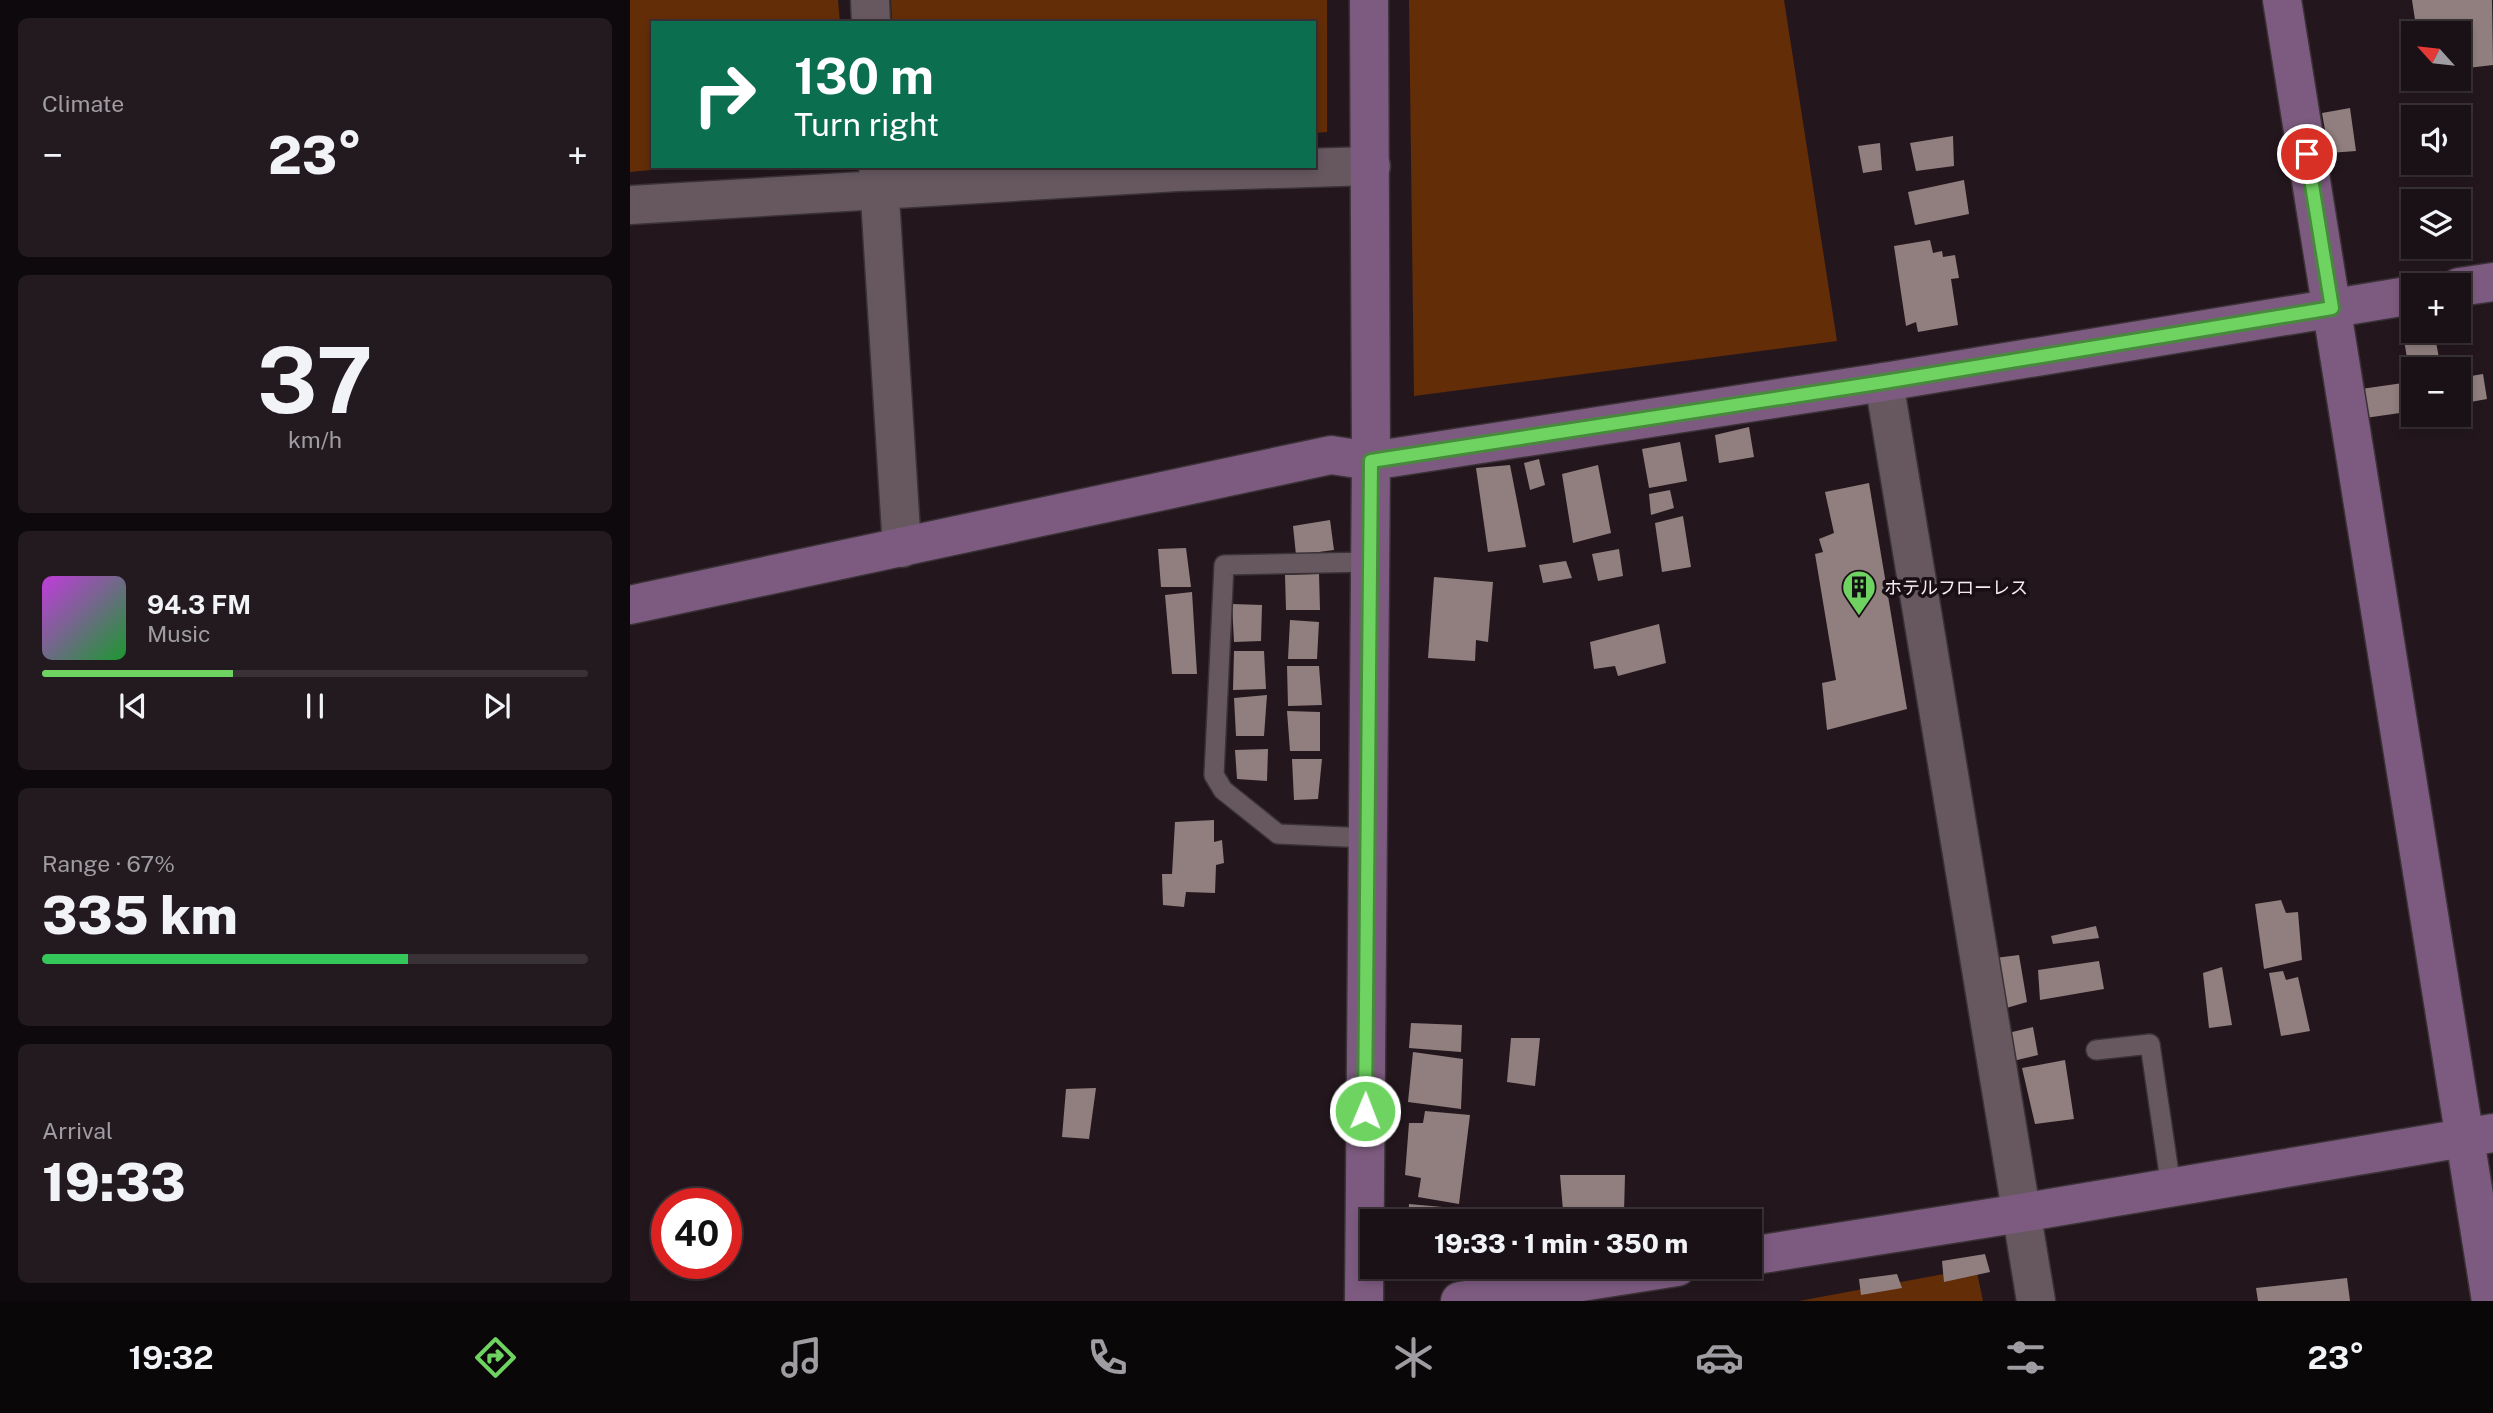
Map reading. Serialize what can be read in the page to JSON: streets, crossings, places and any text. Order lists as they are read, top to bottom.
{
  "places": {
    "building": ["ホテルフローレス"]
  },
  "north": "top left",
  "page": {
    "tile": [
      "Climate",
      ["37", "km/h"],
      ["Range · 67%", "335 km"],
      ["Arrival", "19:33"]
    ],
    "map_buttons": ["+", "−"],
    "turn": ["130 m", "Turn right"],
    "heat": ["−", "23°", "+"],
    "song": ["94.3 FM", "Music"],
    "limit": "40",
    "trip": "19:33 · 1 min · 350 m",
    "tabs": ["19:32", "23°"]
  }
}
